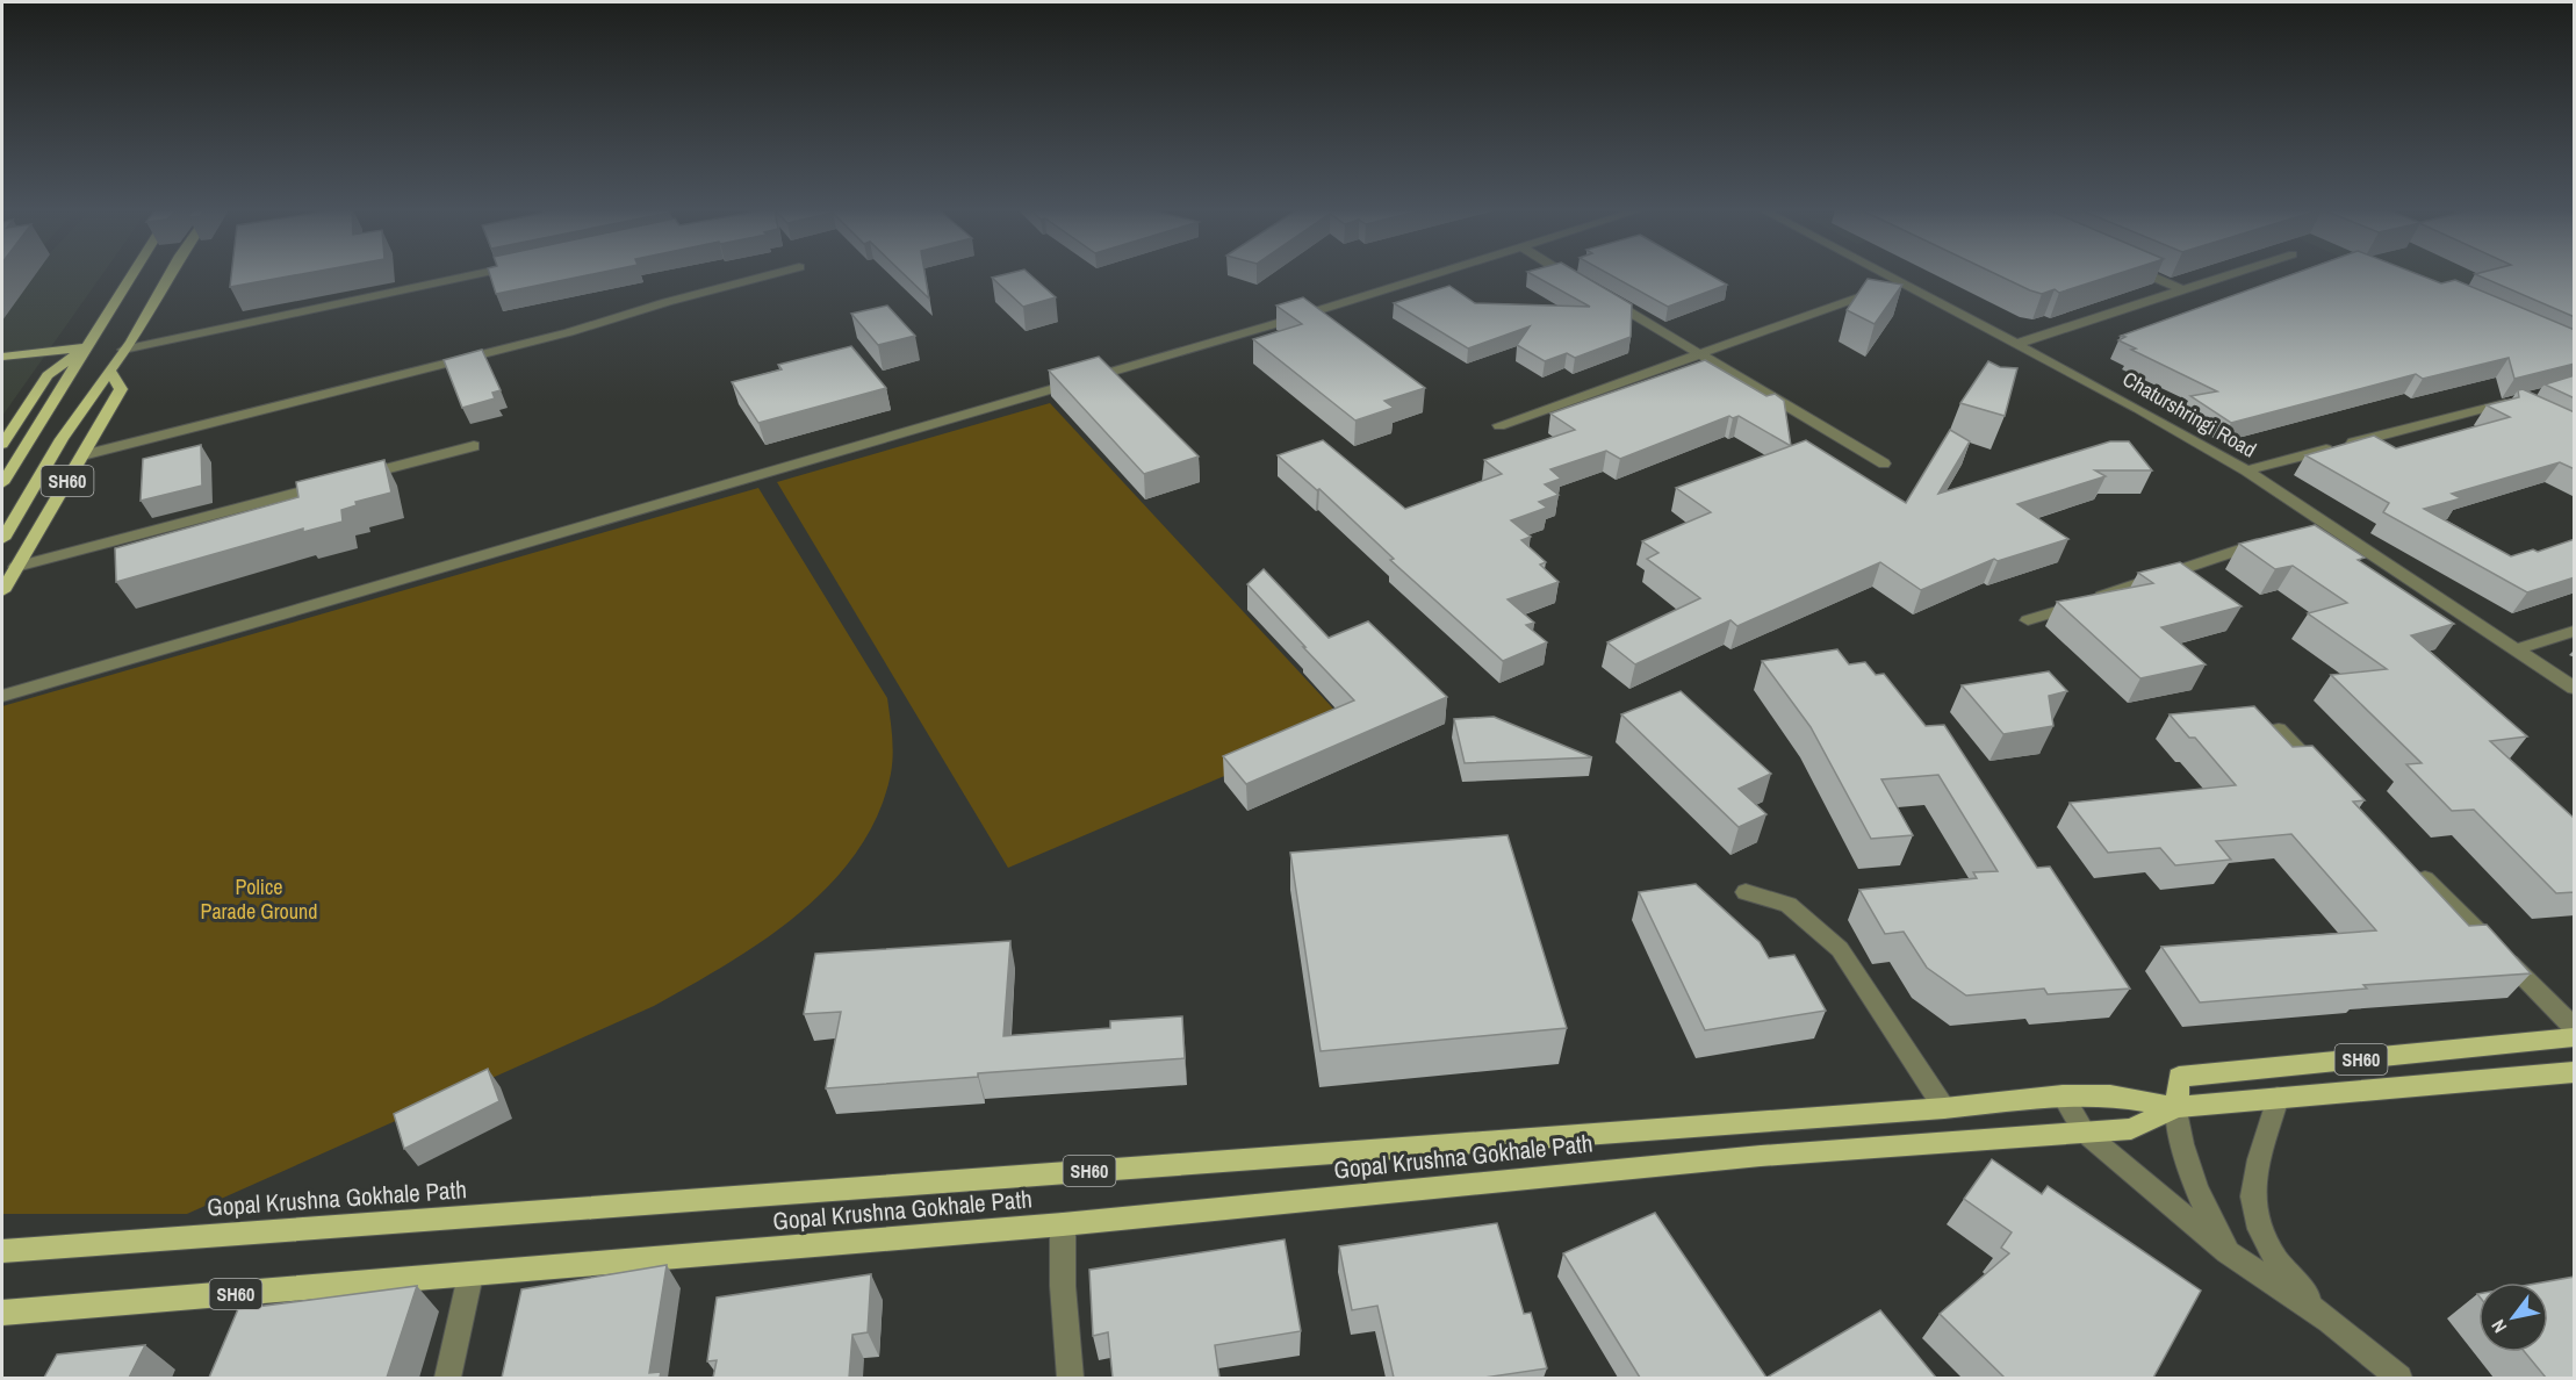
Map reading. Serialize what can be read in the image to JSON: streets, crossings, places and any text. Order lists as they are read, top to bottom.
{
  "streets": {
    "main road": ["SH60", "Gopal Krushna Gokhale Path"],
    "street": ["Chaturshringi Road"]
  },
  "crossings": [
    ["SH60", "Gopal Krushna Gokhale Path"]
  ],
  "parks": ["Police Parade Ground"],
  "north": "bottom left"
}
